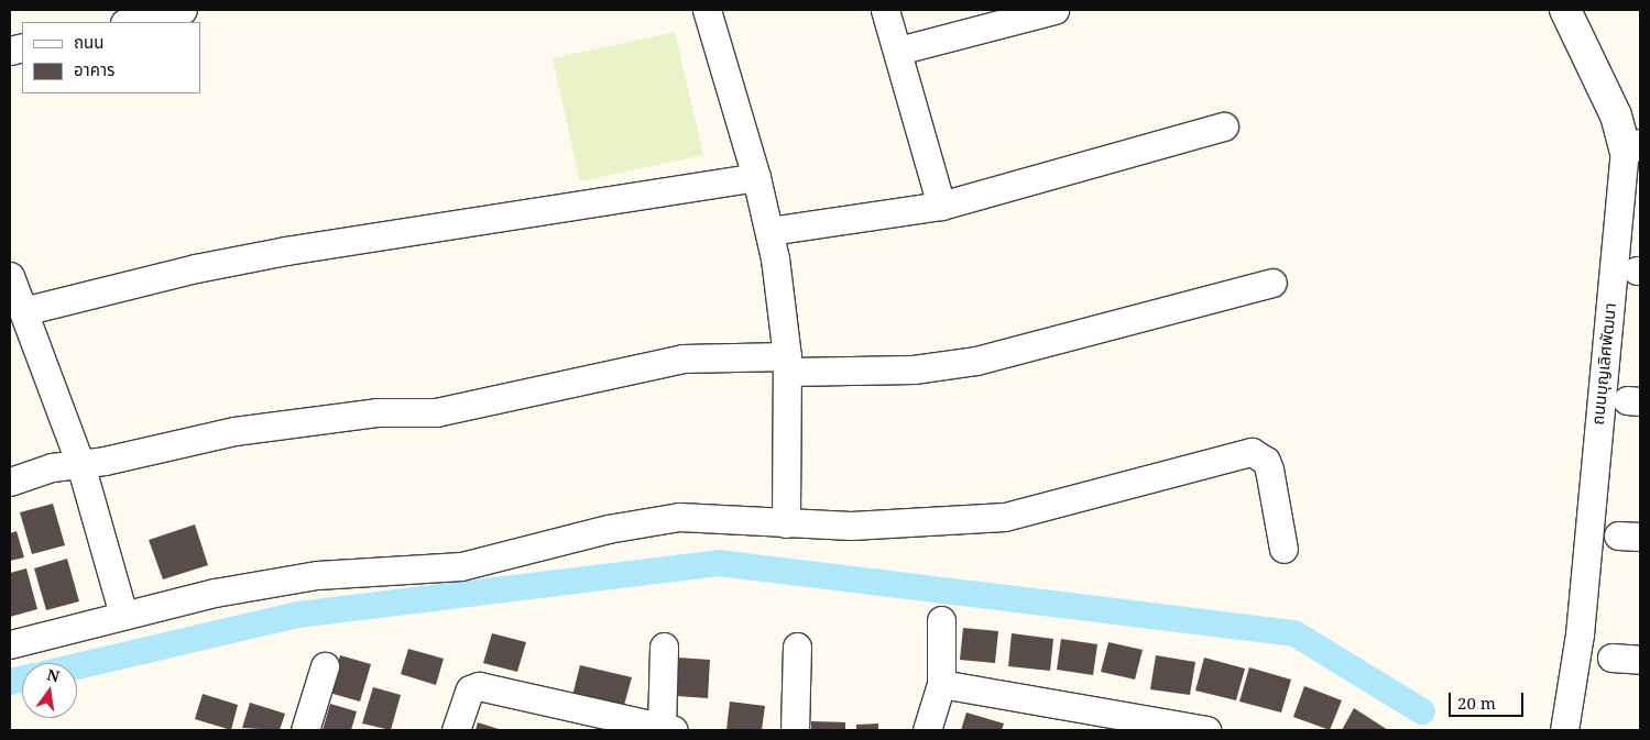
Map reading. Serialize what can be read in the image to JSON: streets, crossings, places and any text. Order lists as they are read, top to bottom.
{
  "streets": {
    "street": ["ถนนบุญเลิศพัฒนา"]
  },
  "legend": ["ถนน", "อาคาร"],
  "scale_bar": "20 m",
  "north": "top"
}
